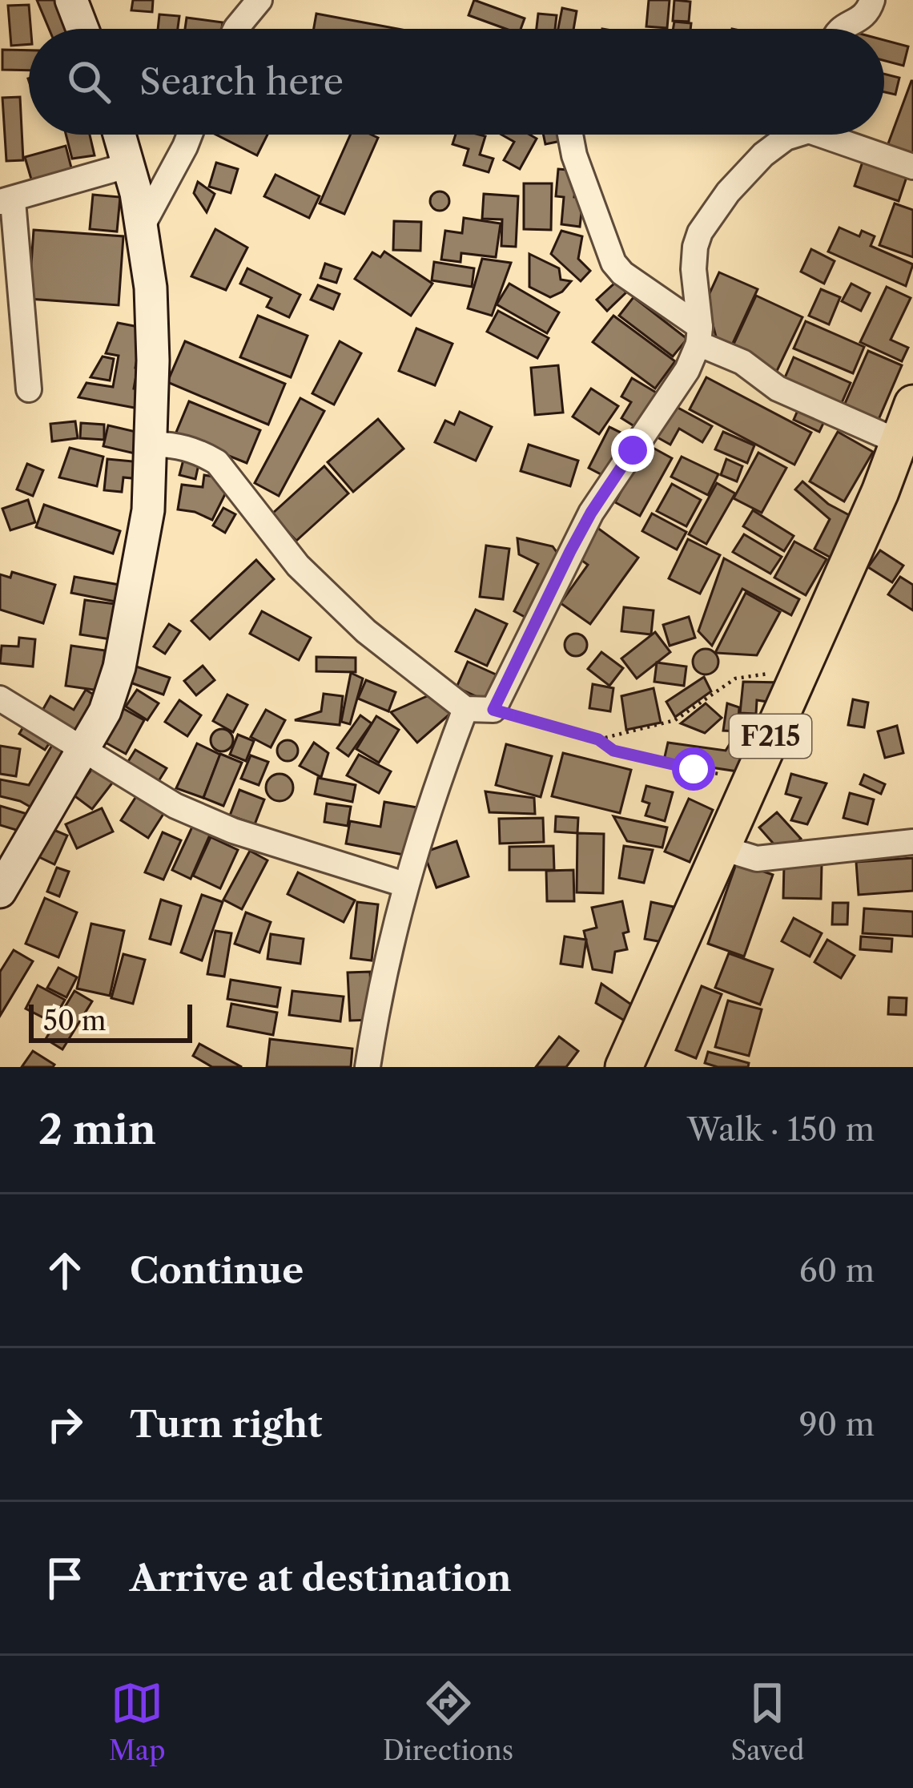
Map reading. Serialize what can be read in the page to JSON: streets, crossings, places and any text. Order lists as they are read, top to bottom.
{
  "streets": {
    "main road": ["F215"]
  },
  "scale_bar": "50 m",
  "page": {
    "search": "Search here",
    "scale": "50 m",
    "heading": ["2 min", "Walk · 150 m"],
    "list": [
      ["Continue", "60 m"],
      ["Turn right", "90 m"],
      "Arrive at destination"
    ],
    "nav": ["Map", "Directions", "Saved"]
  }
}
